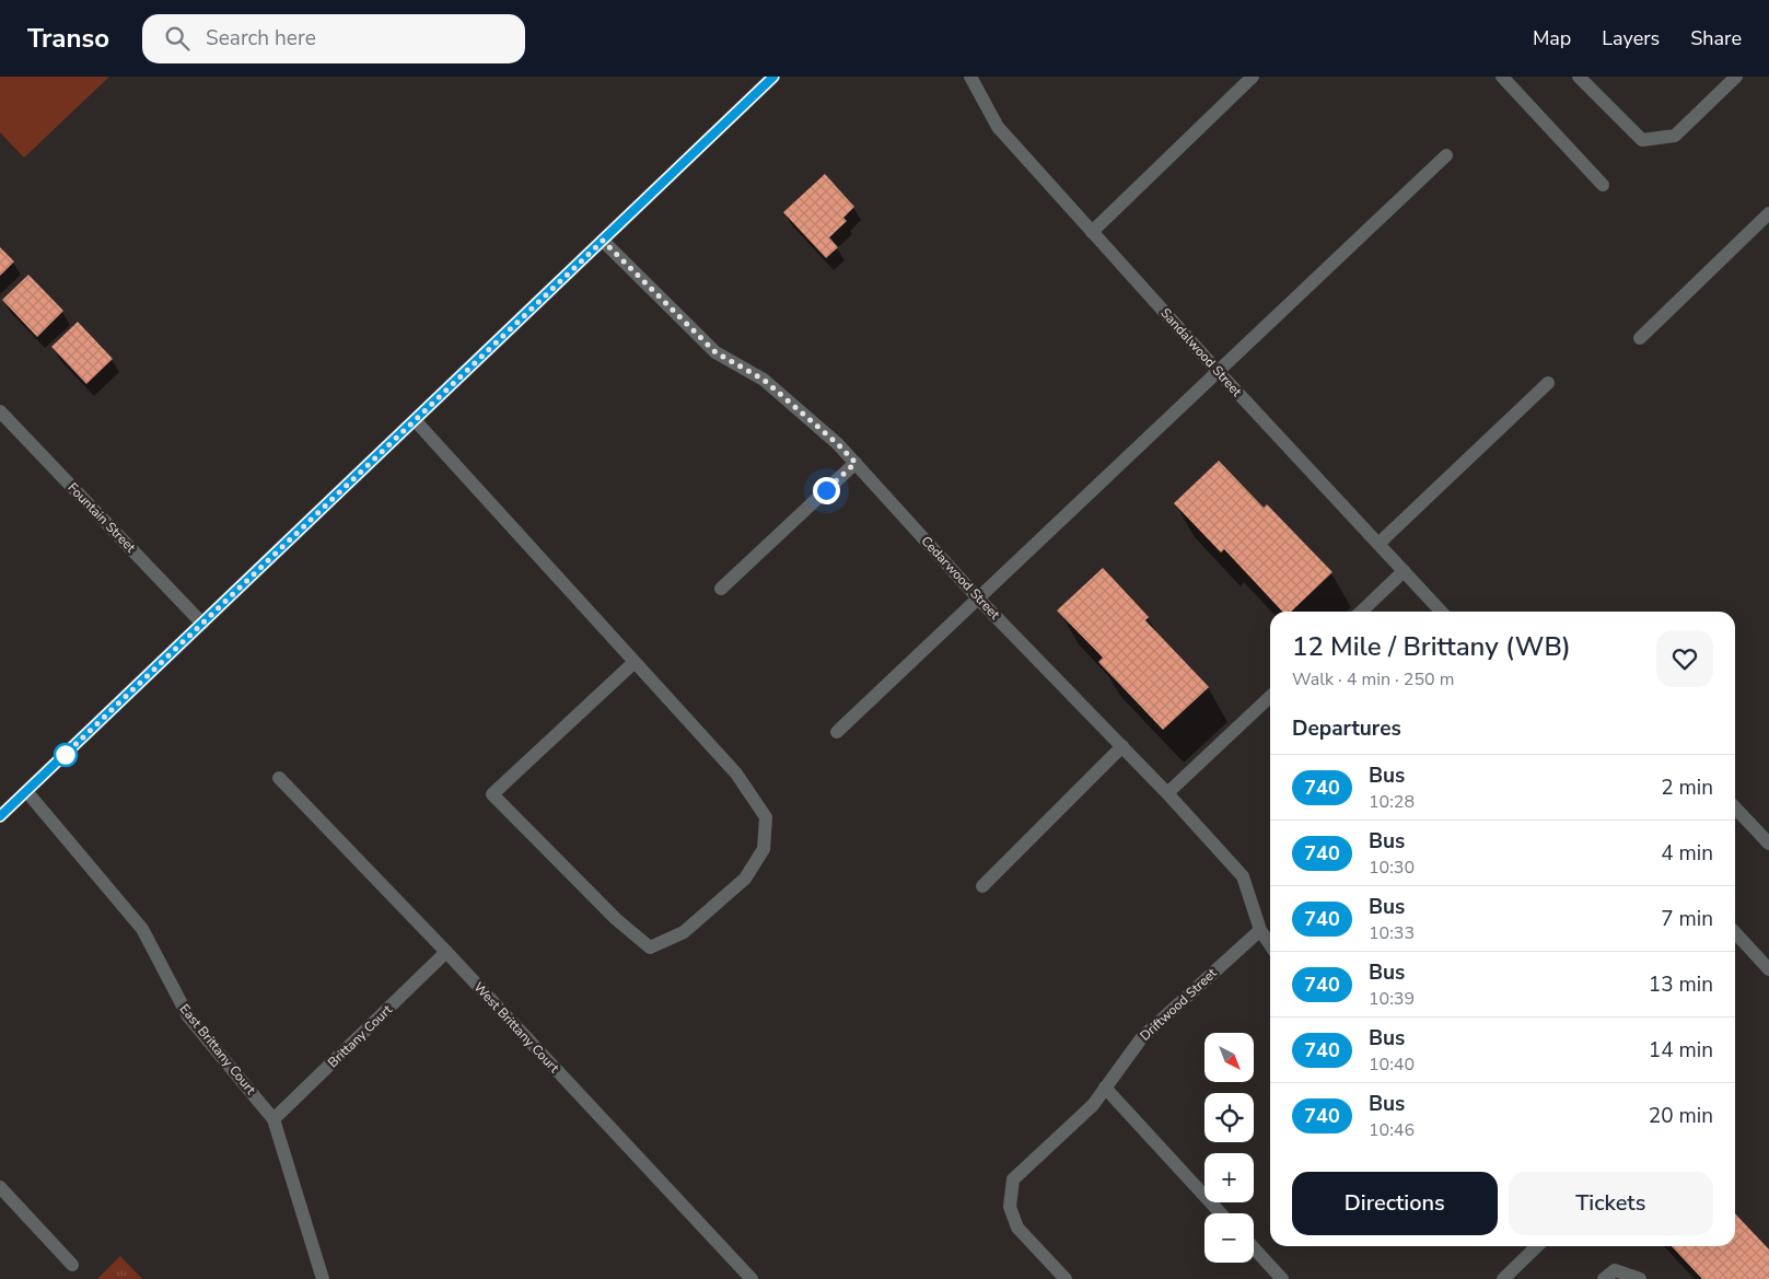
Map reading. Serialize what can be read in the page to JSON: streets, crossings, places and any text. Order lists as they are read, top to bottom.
{
  "streets": {
    "street": [
      "Sandalwood Street",
      "Fountain Street",
      "Cedarwood Street",
      "Driftwood Street",
      "West Brittany Court",
      "Brittany Court",
      "East Brittany Court"
    ]
  },
  "crossings": [
    ["Cedarwood Street", "Driftwood Street"],
    ["West Brittany Court", "Brittany Court"],
    ["Brittany Court", "East Brittany Court"]
  ],
  "lines": ["bus line 740"],
  "north": "bottom right",
  "page": {
    "header": "Transo",
    "search": "Search here",
    "nav": ["Map", "Layers", "Share"],
    "heading": [
      ["12 Mile / Brittany (WB)", "Walk · 4 min · 250 m"],
      "Departures"
    ],
    "list": [
      {
        "mark": "740",
        "name": "Bus",
        "note": "10:28",
        "value": "2 min"
      },
      {
        "mark": "740",
        "name": "Bus",
        "note": "10:30",
        "value": "4 min"
      },
      {
        "mark": "740",
        "name": "Bus",
        "note": "10:33",
        "value": "7 min"
      },
      {
        "mark": "740",
        "name": "Bus",
        "note": "10:39",
        "value": "13 min"
      },
      {
        "mark": "740",
        "name": "Bus",
        "note": "10:40",
        "value": "14 min"
      },
      {
        "mark": "740",
        "name": "Bus",
        "note": "10:46",
        "value": "20 min"
      }
    ],
    "map_buttons": ["+", "−"],
    "buttons": ["Directions", "Tickets"]
  }
}
